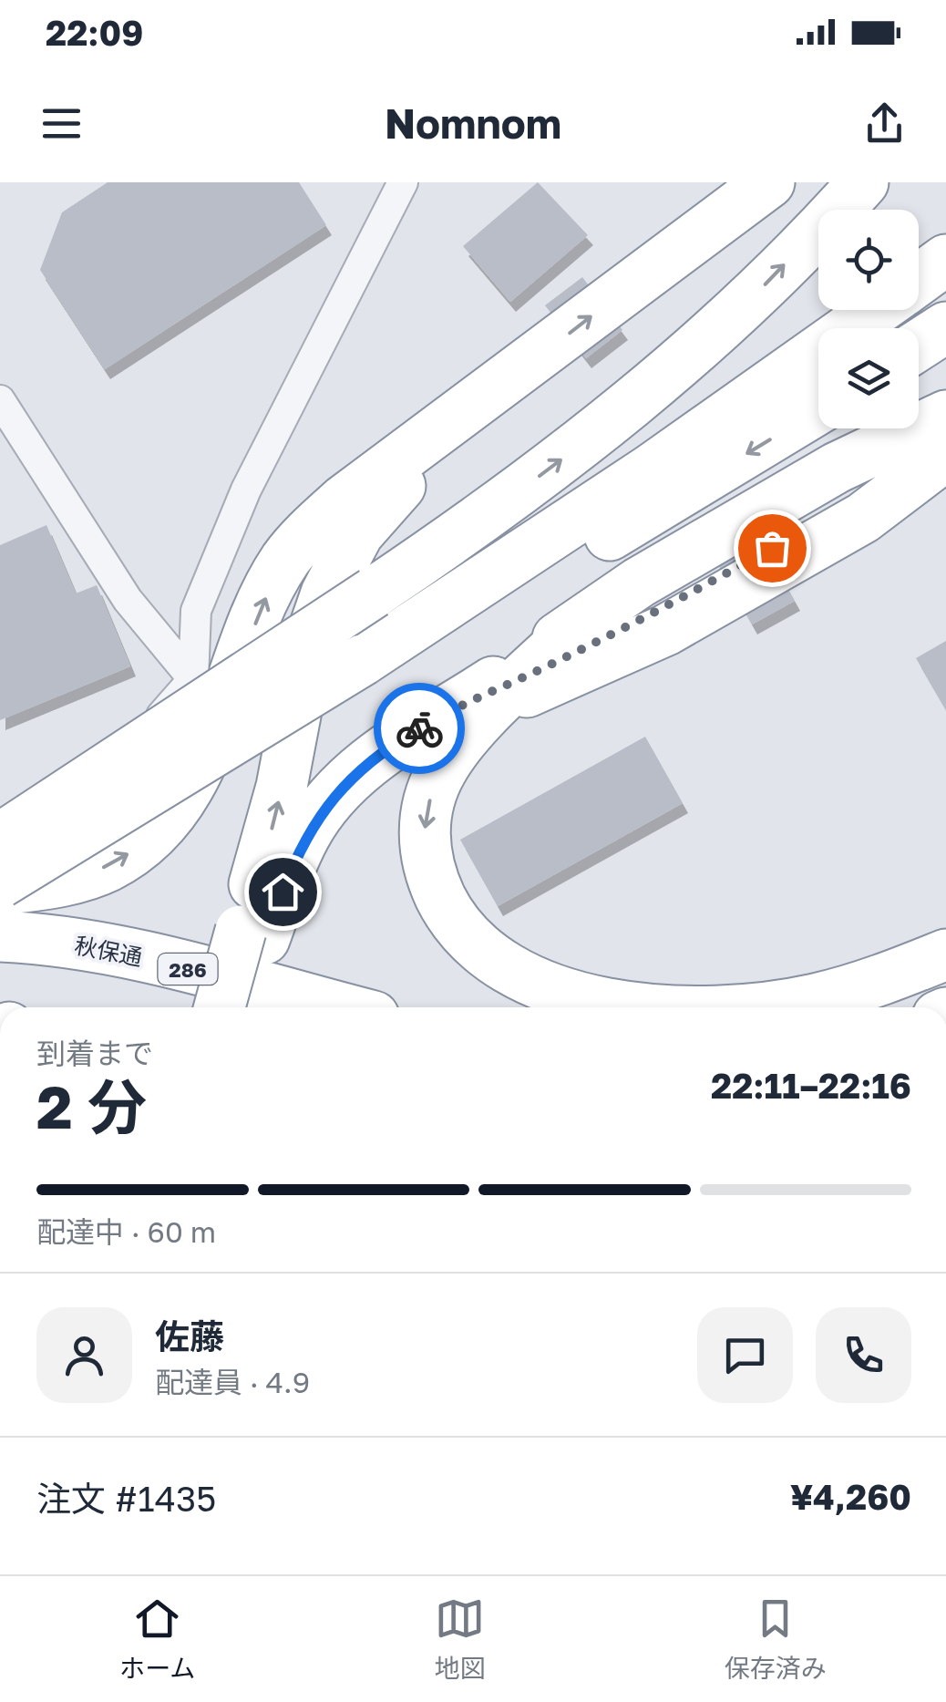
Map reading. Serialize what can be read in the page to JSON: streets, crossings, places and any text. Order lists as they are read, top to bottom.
{
  "streets": {
    "highway": ["秋保通", "286"]
  },
  "page": {
    "status": "22:09",
    "header": "Nomnom",
    "heading": ["2 分", "到着まで", "22:11–22:16"],
    "panel": [
      "佐藤",
      "配達員 · 4.9",
      "注文 #1435",
      "¥4,260"
    ],
    "bar": "配達中 · 60 m",
    "tabs": ["ホーム", "地図", "保存済み"]
  }
}
